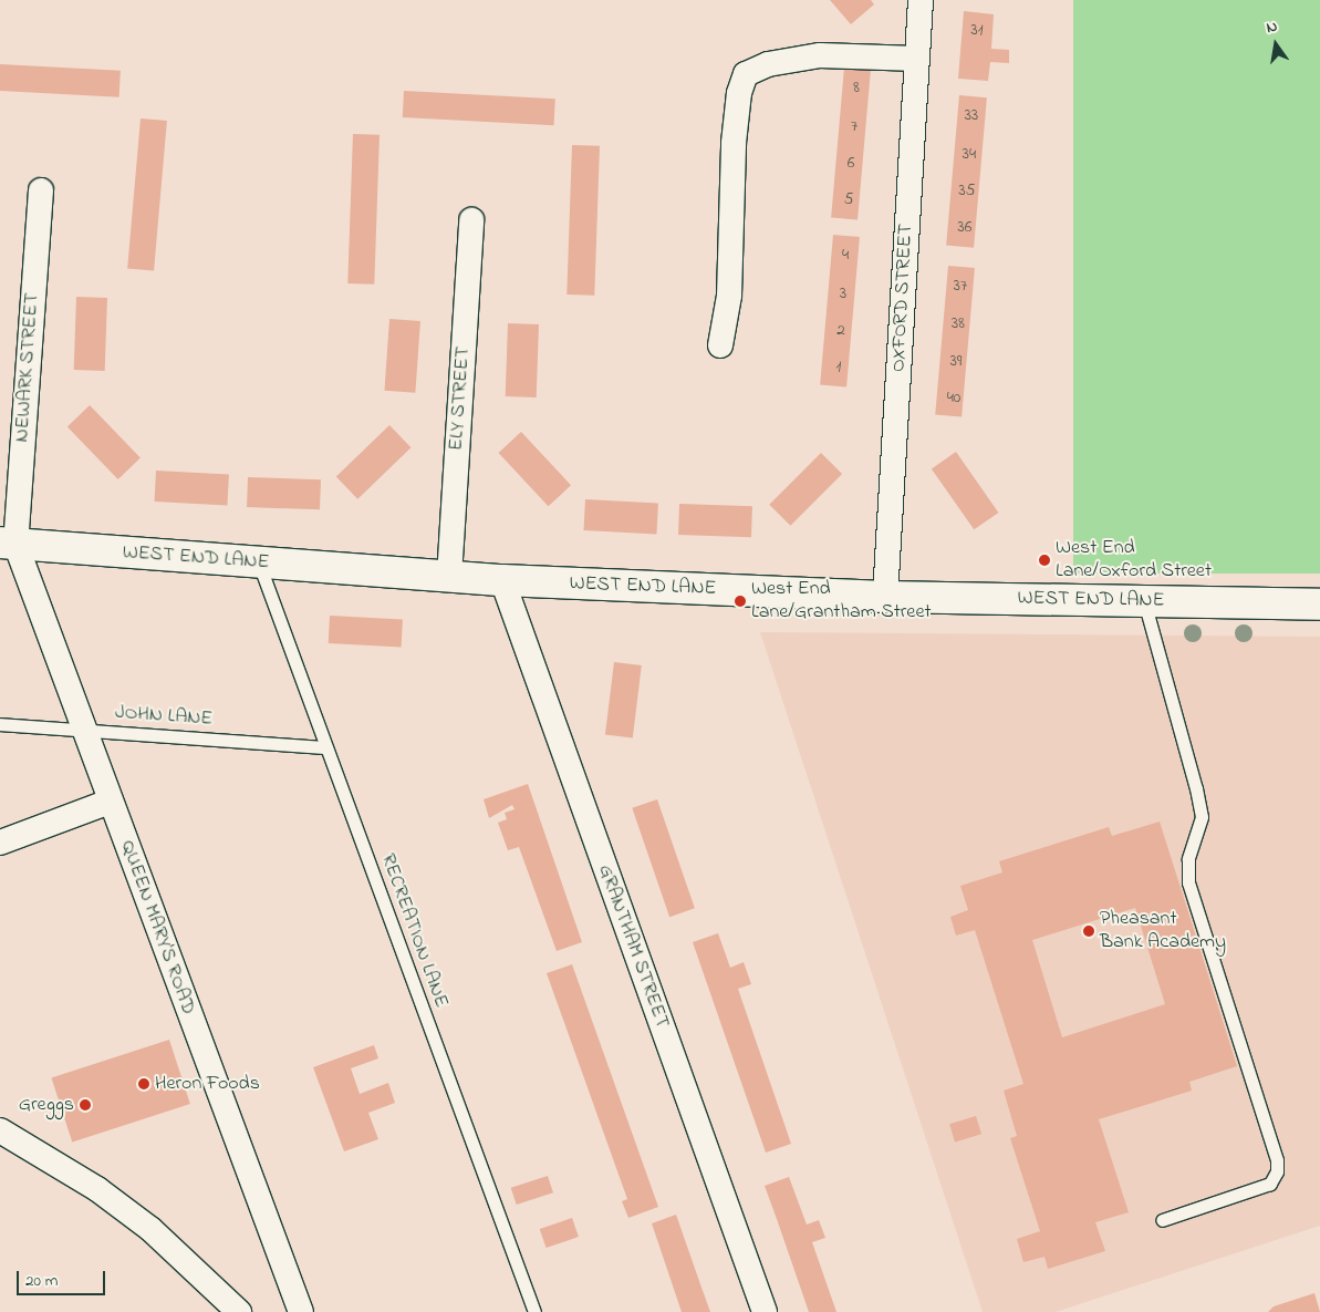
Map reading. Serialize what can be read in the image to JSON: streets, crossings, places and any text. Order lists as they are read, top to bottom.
{
  "streets": {
    "street": [
      "OXFORD STREET",
      "NEWARK STREET",
      "ELY STREET",
      "WEST END LANE",
      "QUEEN MARY'S ROAD",
      "GRANTHAM STREET"
    ],
    "lane": ["JOHN LANE", "RECREATION LANE"]
  },
  "crossings": [
    ["OXFORD STREET", "WEST END LANE"],
    ["NEWARK STREET", "WEST END LANE"],
    ["NEWARK STREET", "QUEEN MARY'S ROAD"],
    ["ELY STREET", "WEST END LANE"],
    ["WEST END LANE", "QUEEN MARY'S ROAD"],
    ["WEST END LANE", "RECREATION LANE"],
    ["WEST END LANE", "GRANTHAM STREET"],
    ["JOHN LANE", "QUEEN MARY'S ROAD"],
    ["JOHN LANE", "RECREATION LANE"]
  ],
  "places": [
    "West End Lane/Oxford Street",
    "West End Lane/Grantham Street",
    "Pheasant Bank Academy",
    "Heron Foods",
    "Greggs"
  ],
  "house_numbers": [
    "31",
    "8",
    "33",
    "7",
    "34",
    "6",
    "35",
    "5",
    "36",
    "4",
    "37",
    "3",
    "38",
    "2",
    "39",
    "1",
    "40"
  ],
  "scale_bar": "20 m",
  "north": "top"
}
